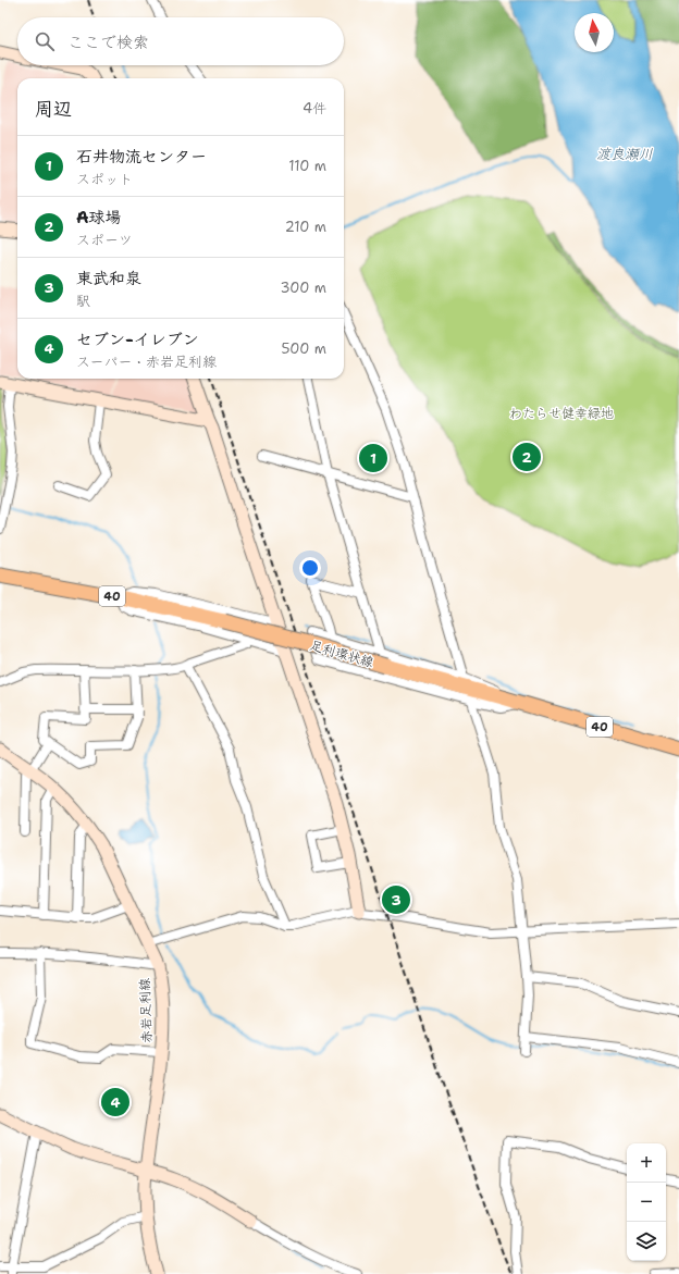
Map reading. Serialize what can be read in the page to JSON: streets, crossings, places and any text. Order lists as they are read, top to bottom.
{
  "streets": {
    "main road": ["40", "足利環状線"],
    "street": ["赤岩足利線"]
  },
  "water": ["渡良瀬川"],
  "parks": ["わたらせ健幸緑地"],
  "north": "top",
  "page": {
    "search": "ここで検索",
    "heading": ["周辺", "4件"],
    "list": [
      {
        "mark": "1",
        "name": "石井物流センター",
        "note": "スポット",
        "value": "110 m"
      },
      {
        "mark": "2",
        "name": "A球場",
        "note": "スポーツ",
        "value": "210 m"
      },
      {
        "mark": "3",
        "name": "東武和泉",
        "note": "駅",
        "value": "300 m"
      },
      {
        "mark": "4",
        "name": "セブン-イレブン",
        "note": "スーパー · 赤岩足利線",
        "value": "500 m"
      }
    ],
    "pins": [
      "2",
      "1",
      "3",
      "4"
    ],
    "map_buttons": ["+", "−"]
  }
}
